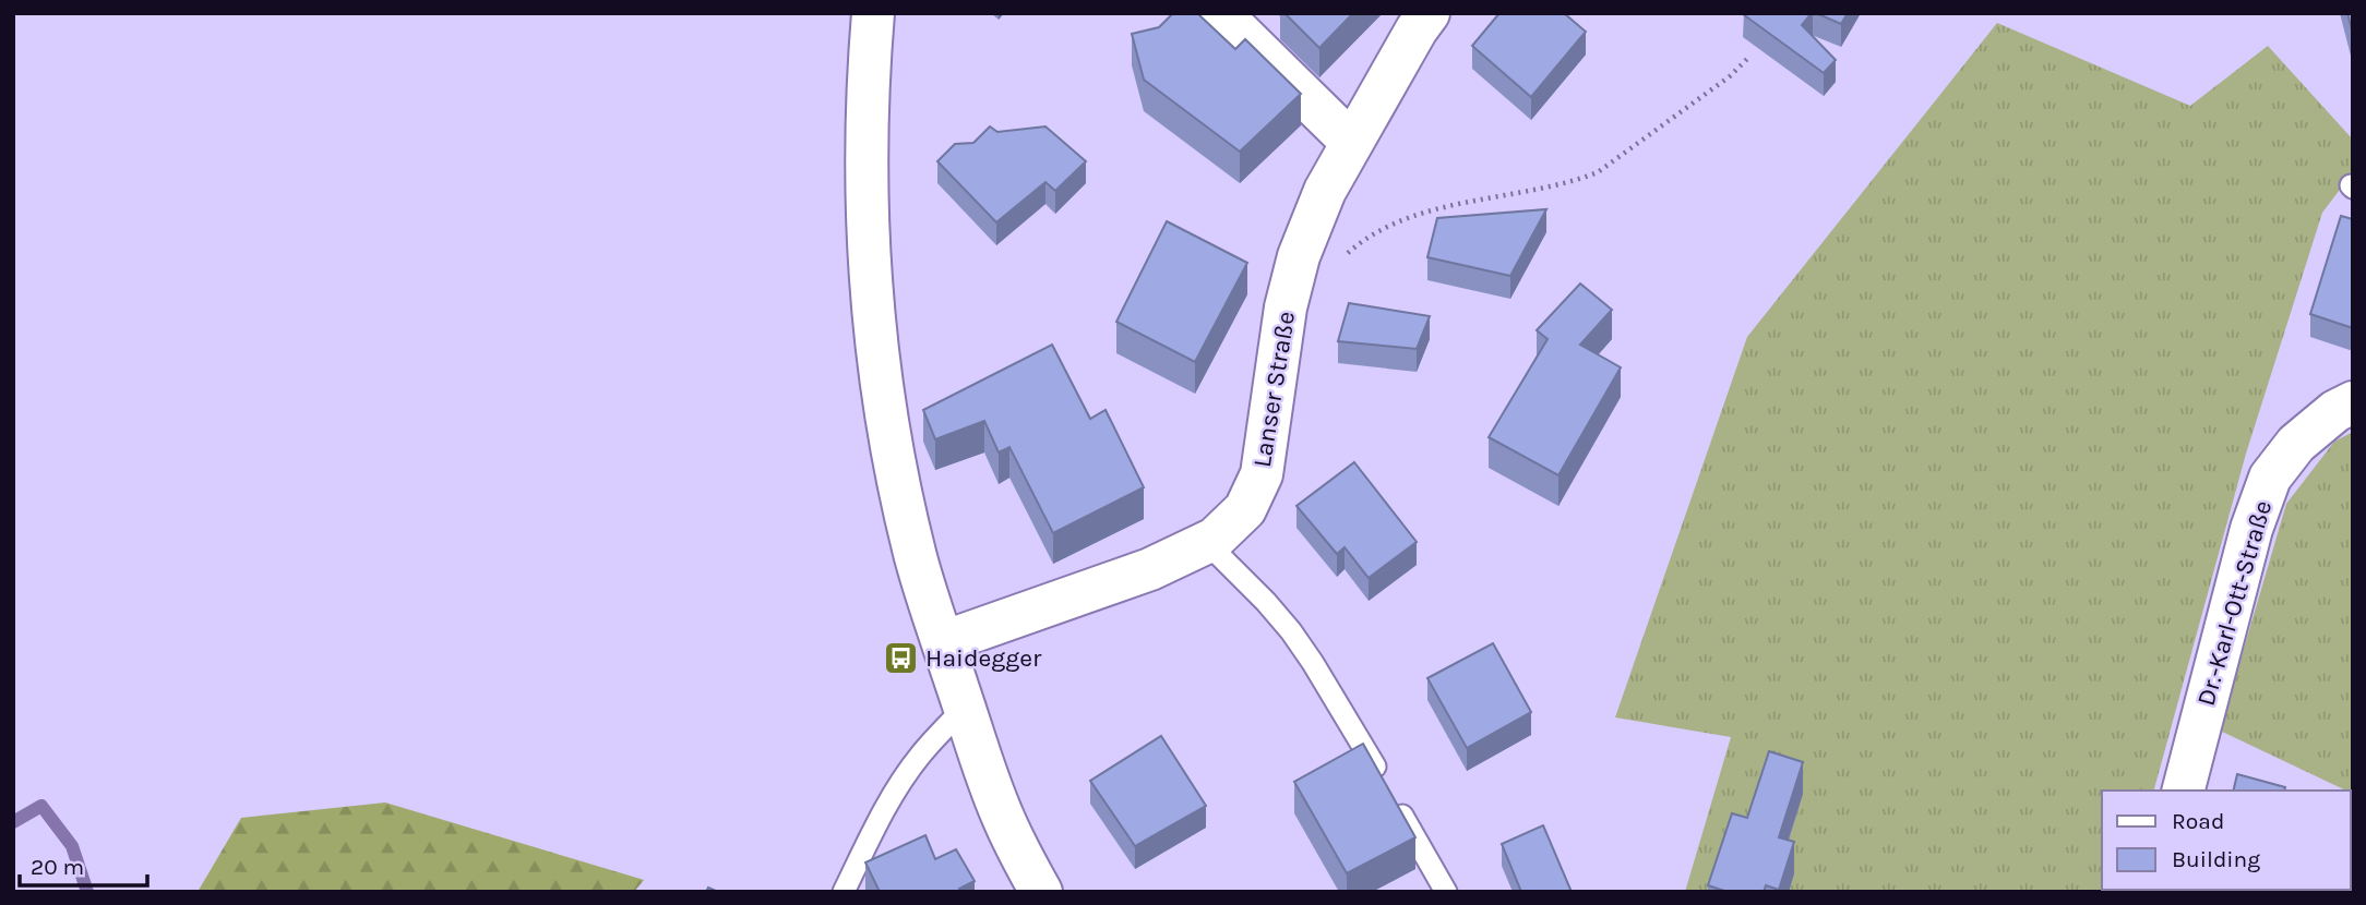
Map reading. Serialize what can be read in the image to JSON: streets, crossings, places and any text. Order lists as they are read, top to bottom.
{
  "streets": {
    "street": ["Lanser Straße", "Dr.-Karl-Ott-Straße"]
  },
  "places": {
    "bus stop": ["Haidegger"]
  },
  "legend": ["Road", "Building"],
  "scale_bar": "20 m"
}
